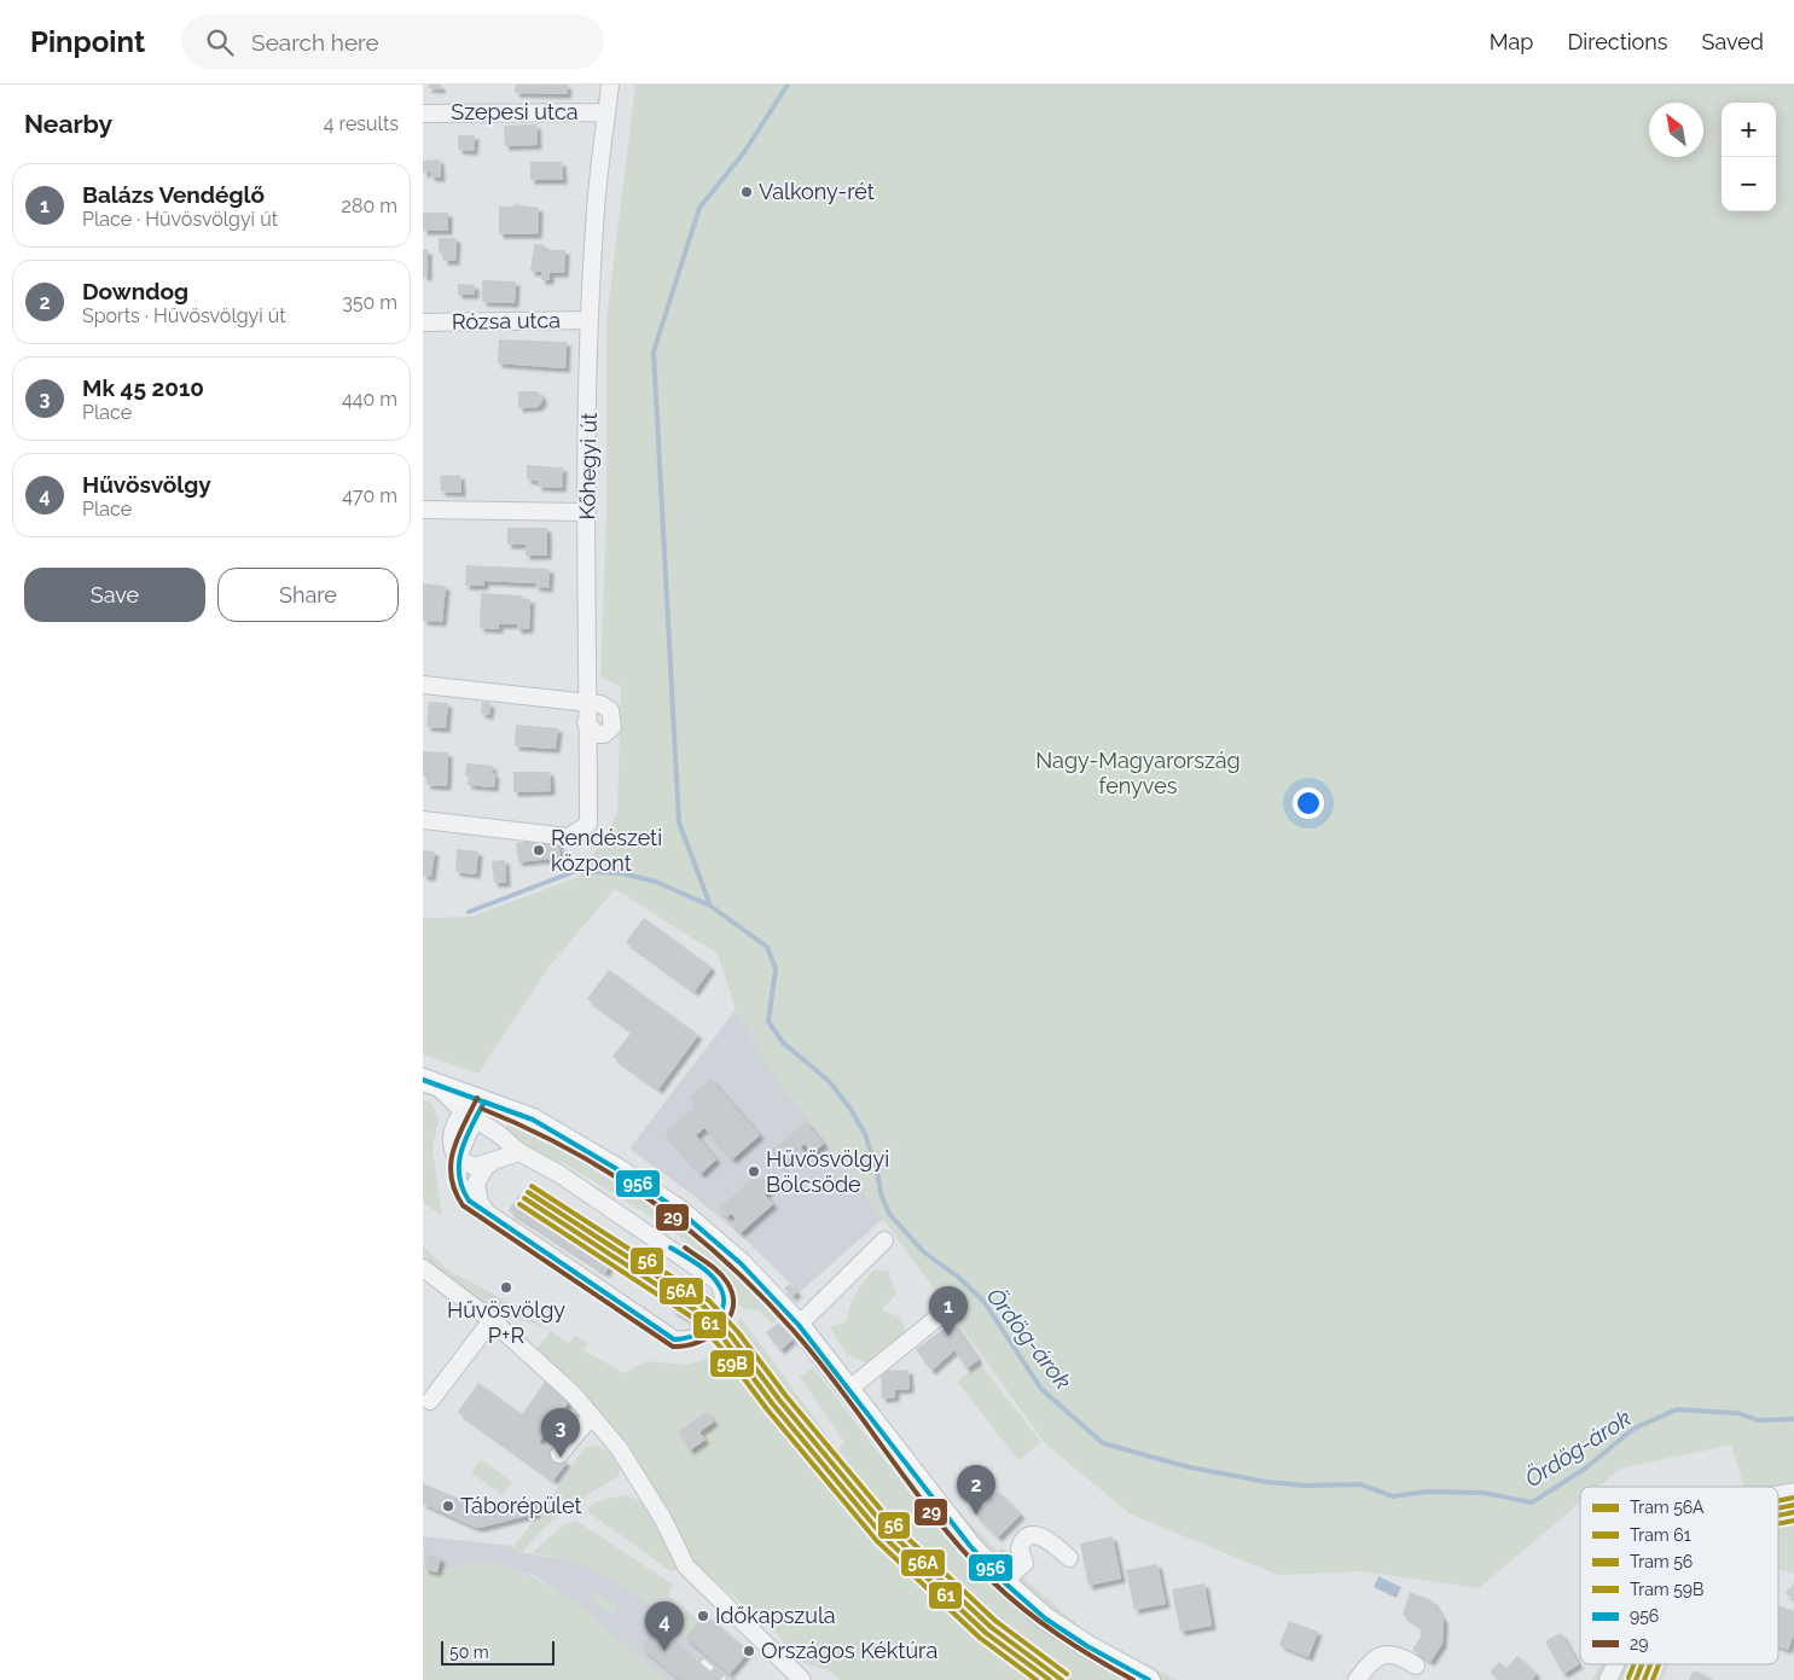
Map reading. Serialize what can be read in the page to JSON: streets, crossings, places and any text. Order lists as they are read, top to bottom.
{
  "streets": {
    "street": ["Szepesi utca", "Rózsa utca", "Kőhegyi út"]
  },
  "crossings": [
    ["Szepesi utca", "Kőhegyi út"],
    ["Rózsa utca", "Kőhegyi út"]
  ],
  "water": ["Ördög-árok"],
  "parks": ["Nagy-Magyarország fenyves"],
  "places": [
    "Valkony-rét",
    "Rendészeti központ",
    "Hűvösvölgyi Bölcsőde",
    "Hűvösvölgy P+R",
    "Táborépület",
    "Időkapszula",
    "Országos Kéktúra"
  ],
  "lines": [
    "transit line 956",
    "transit line 29",
    "tram line 56",
    "tram line 56A",
    "tram line 61",
    "tram line 59B"
  ],
  "legend": [
    "Tram 56A",
    "Tram 61",
    "Tram 56",
    "Tram 59B",
    "956",
    "29"
  ],
  "scale_bar": "50 m",
  "north": "top left",
  "page": {
    "header": "Pinpoint",
    "search": "Search here",
    "nav": ["Map", "Directions", "Saved"],
    "heading": ["Nearby", "4 results"],
    "map_buttons": ["+", "−"],
    "list": [
      {
        "mark": "1",
        "name": "Balázs Vendéglő",
        "note": "Place · Hűvösvölgyi út",
        "value": "280 m"
      },
      {
        "mark": "2",
        "name": "Downdog",
        "note": "Sports · Hűvösvölgyi út",
        "value": "350 m"
      },
      {
        "mark": "3",
        "name": "Mk 45 2010",
        "note": "Place",
        "value": "440 m"
      },
      {
        "mark": "4",
        "name": "Hűvösvölgy",
        "note": "Place",
        "value": "470 m"
      }
    ],
    "buttons": ["Save", "Share"],
    "pins": [
      "1",
      "3",
      "2",
      "4"
    ],
    "scale": "50 m"
  }
}
